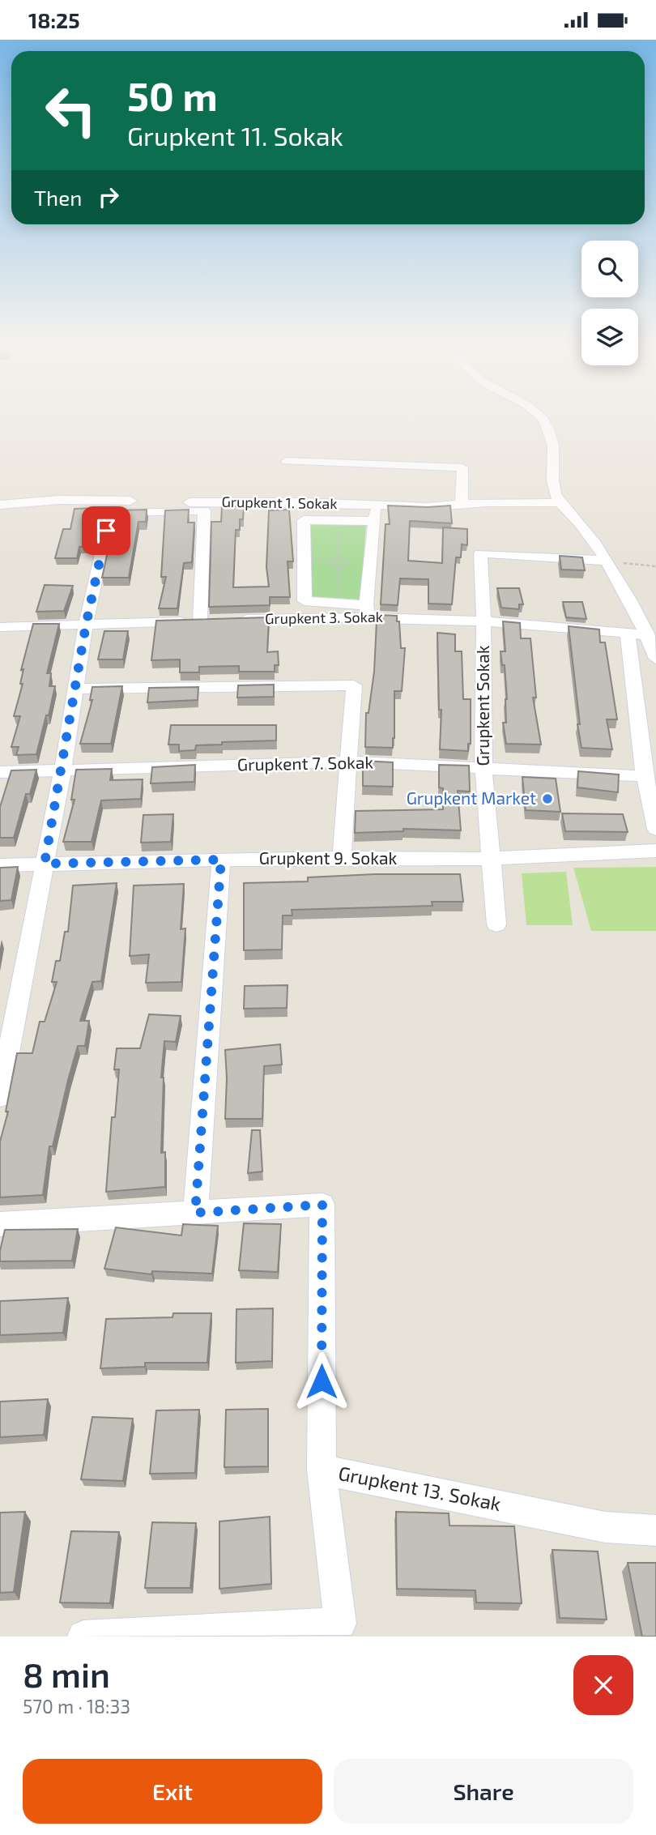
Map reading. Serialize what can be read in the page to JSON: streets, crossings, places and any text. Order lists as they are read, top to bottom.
{
  "streets": {
    "street": [
      "Grupkent 1. Sokak",
      "Grupkent 3. Sokak",
      "Grupkent Sokak",
      "Grupkent 7. Sokak",
      "Grupkent 9. Sokak",
      "Grupkent 13. Sokak"
    ]
  },
  "crossings": [
    ["Grupkent 3. Sokak", "Grupkent Sokak"],
    ["Grupkent Sokak", "Grupkent 7. Sokak"],
    ["Grupkent Sokak", "Grupkent 9. Sokak"]
  ],
  "places": ["Grupkent Market"],
  "page": {
    "status": "18:25",
    "turn": ["50 m", "Grupkent 11. Sokak"],
    "then": "Then",
    "heading": ["8 min", "570 m · 18:33"],
    "buttons": ["Exit", "Share"]
  }
}
